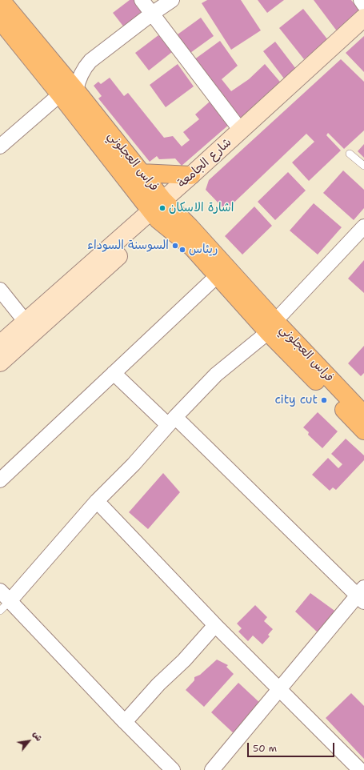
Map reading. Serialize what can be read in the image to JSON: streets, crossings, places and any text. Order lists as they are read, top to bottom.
{
  "streets": {
    "main road": ["فراس العجلوني", "شارع الجامعة"]
  },
  "crossings": [
    ["فراس العجلوني", "شارع الجامعة"]
  ],
  "places": [
    "اشارة الاسكان",
    "السوسنة السوداء",
    "ريئاس",
    "city cut"
  ],
  "scale_bar": "50 m",
  "north": "top right"
}
